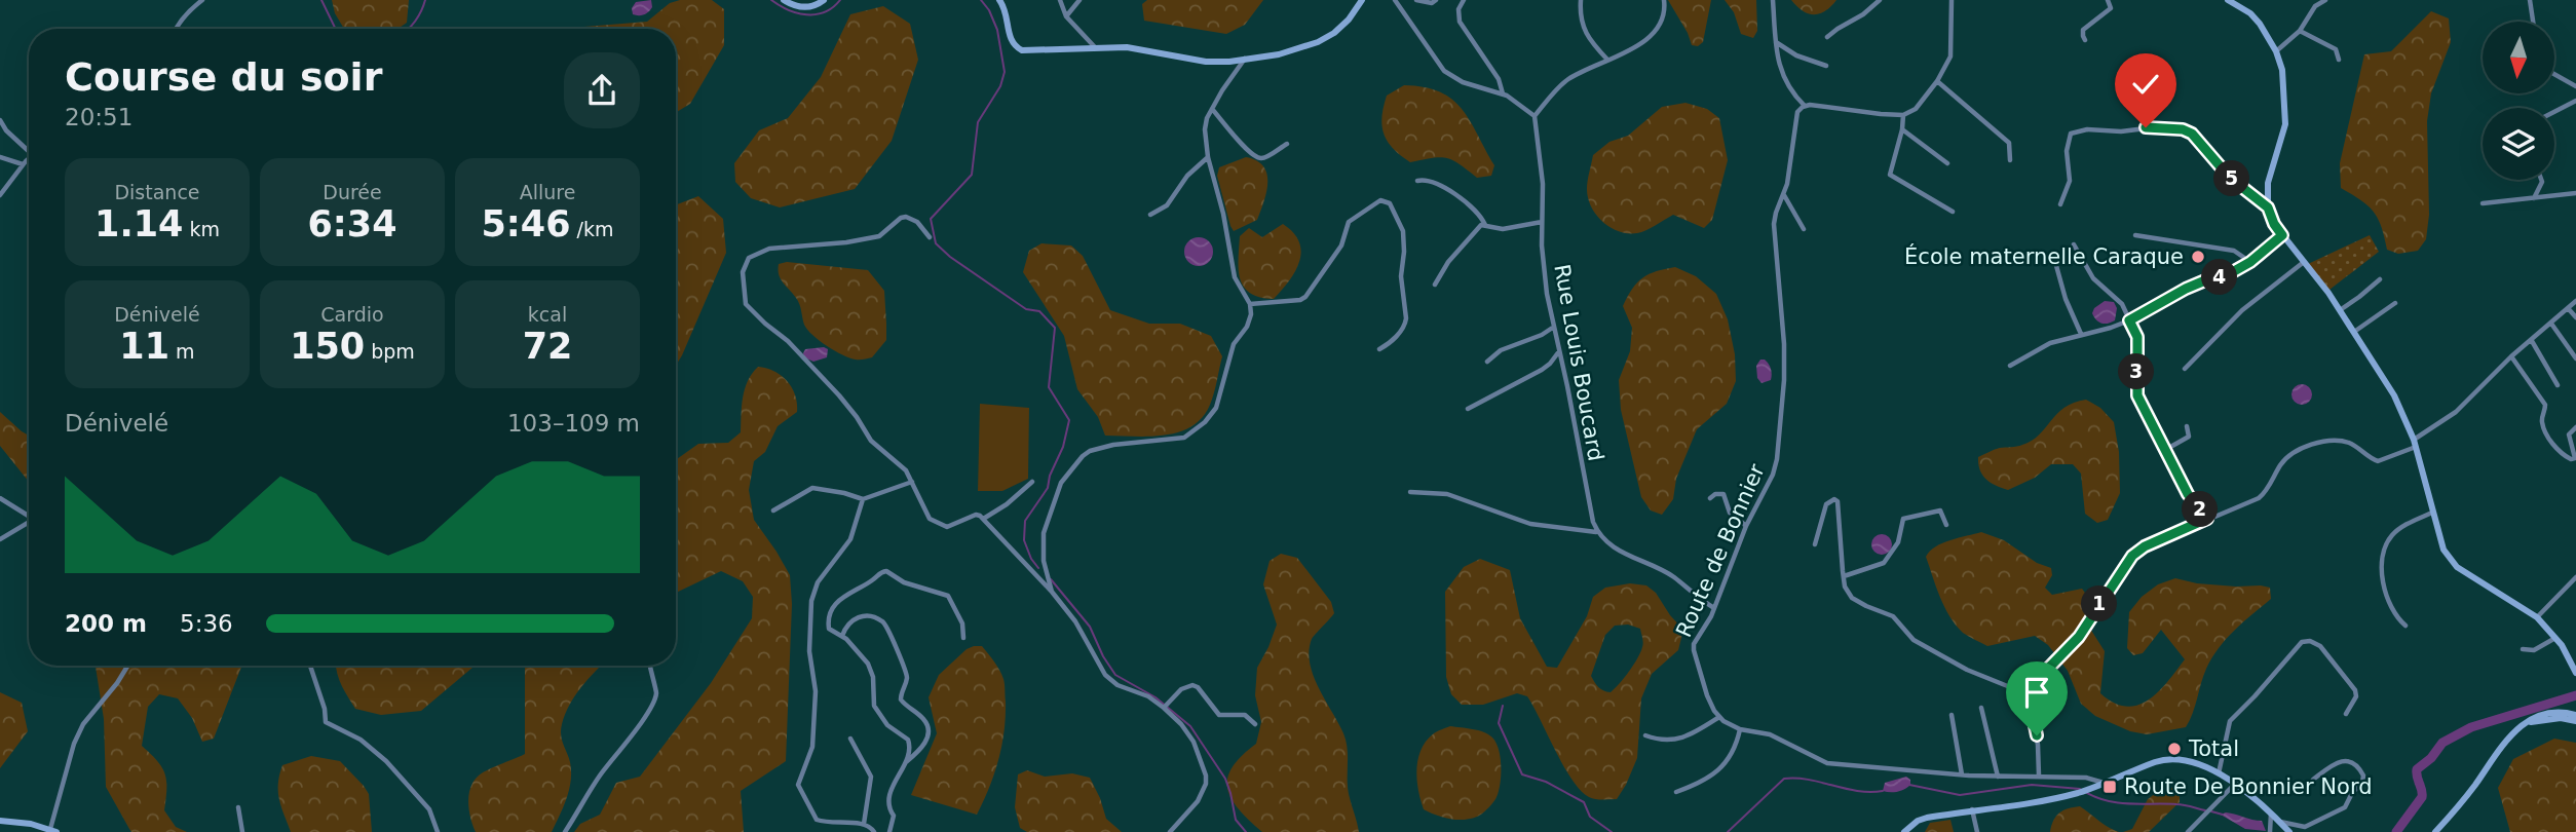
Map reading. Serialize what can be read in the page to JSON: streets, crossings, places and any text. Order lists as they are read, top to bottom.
{
  "streets": {
    "street": ["Rue Louis Boucard", "Route de Bonnier"]
  },
  "places": {
    "other": ["École maternelle Caraque", "Total"],
    "transit": ["Route De Bonnier Nord"]
  },
  "north": "bottom",
  "page": {
    "heading": ["Course du soir", "20:51"],
    "stats": [
      ["Distance", "1.14 km"],
      ["Durée", "6:34"],
      ["Allure", "5:46 /km"],
      ["Dénivelé", "11 m"],
      ["Cardio", "150 bpm"],
      ["kcal", "72"]
    ],
    "pins": [
      "5",
      "4",
      "3",
      "2",
      "1"
    ],
    "chart": ["Dénivelé", "103–109 m"],
    "list": [
      {
        "name": "200 m",
        "note": "5:36"
      }
    ]
  }
}
